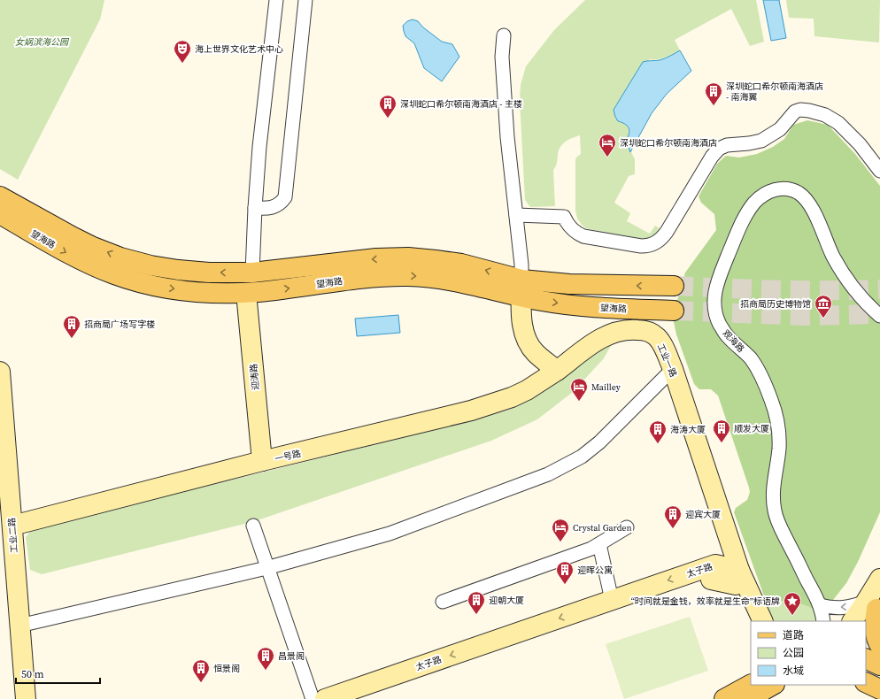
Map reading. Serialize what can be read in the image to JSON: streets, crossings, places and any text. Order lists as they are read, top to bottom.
{
  "streets": {
    "main road": ["望海路"],
    "street": [
      "观海路",
      "工业一路",
      "迎涛路",
      "一号路",
      "工业二路",
      "太子路"
    ]
  },
  "crossings": [
    ["望海路", "迎涛路"],
    ["工业一路", "一号路"],
    ["迎涛路", "一号路"],
    ["一号路", "工业二路"]
  ],
  "parks": ["女娲滨海公园"],
  "places": {
    "theatre": ["海上世界文化艺术中心"],
    "building": [
      "深圳蛇口希尔顿南海酒店 - 南海翼",
      "深圳蛇口希尔顿南海酒店 - 主楼",
      "招商局广场写字楼",
      "顺发大厦",
      "海涛大厦",
      "迎宾大厦",
      "迎晖公寓",
      "迎朝大厦",
      "昌景阁",
      "恒景阁"
    ],
    "hotel": ["深圳蛇口希尔顿南海酒店", "Mailley", "Crystal Garden"],
    "museum": ["招商局历史博物馆"],
    "place": ["“时间就是金钱，效率就是生命”标语牌"]
  },
  "legend": ["道路", "公园", "水域"],
  "scale_bar": "50 m"
}
